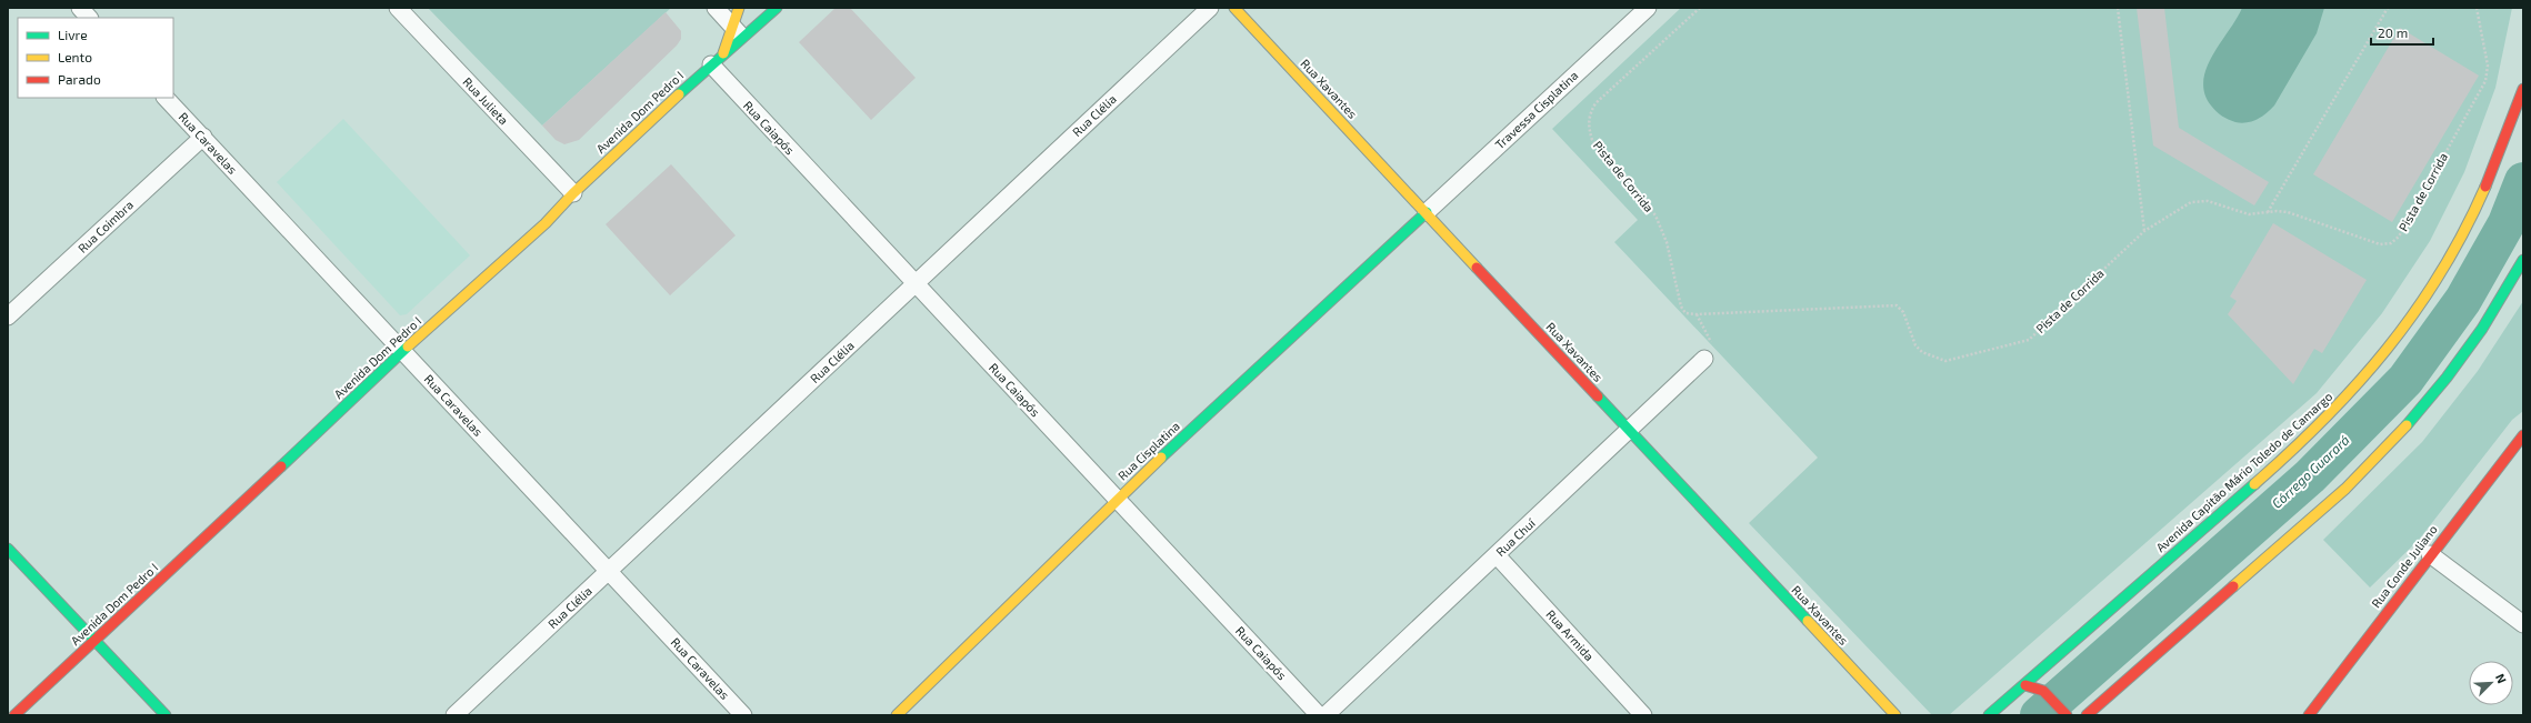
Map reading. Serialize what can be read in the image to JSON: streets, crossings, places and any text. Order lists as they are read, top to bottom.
{
  "streets": {
    "main road": [
      "Rua Xavantes",
      "Avenida Dom Pedro I",
      "Rua Cisplatina",
      "Avenida Capitão Mário Toledo de Camargo",
      "Rua Conde Juliano"
    ],
    "street": [
      "Rua Julieta",
      "Travessa Cisplatina",
      "Rua Clélia",
      "Rua Caiapós",
      "Rua Caravelas",
      "Rua Coimbra",
      "Rua Chuí",
      "Rua Armida"
    ],
    "path": ["Pista de Corrida"]
  },
  "crossings": [
    ["Rua Xavantes", "Travessa Cisplatina"],
    ["Rua Xavantes", "Rua Cisplatina"],
    ["Rua Xavantes", "Rua Chuí"],
    ["Rua Julieta", "Avenida Dom Pedro I"],
    ["Travessa Cisplatina", "Rua Cisplatina"],
    ["Avenida Dom Pedro I", "Rua Caiapós"],
    ["Avenida Dom Pedro I", "Rua Caravelas"],
    ["Rua Clélia", "Rua Caiapós"],
    ["Rua Clélia", "Rua Caravelas"],
    ["Rua Caiapós", "Rua Cisplatina"],
    ["Rua Caravelas", "Rua Coimbra"],
    ["Rua Chuí", "Rua Armida"]
  ],
  "water": ["Córrego Guarará"],
  "legend": ["Livre", "Lento", "Parado"],
  "scale_bar": "20 m",
  "north": "top right"
}
